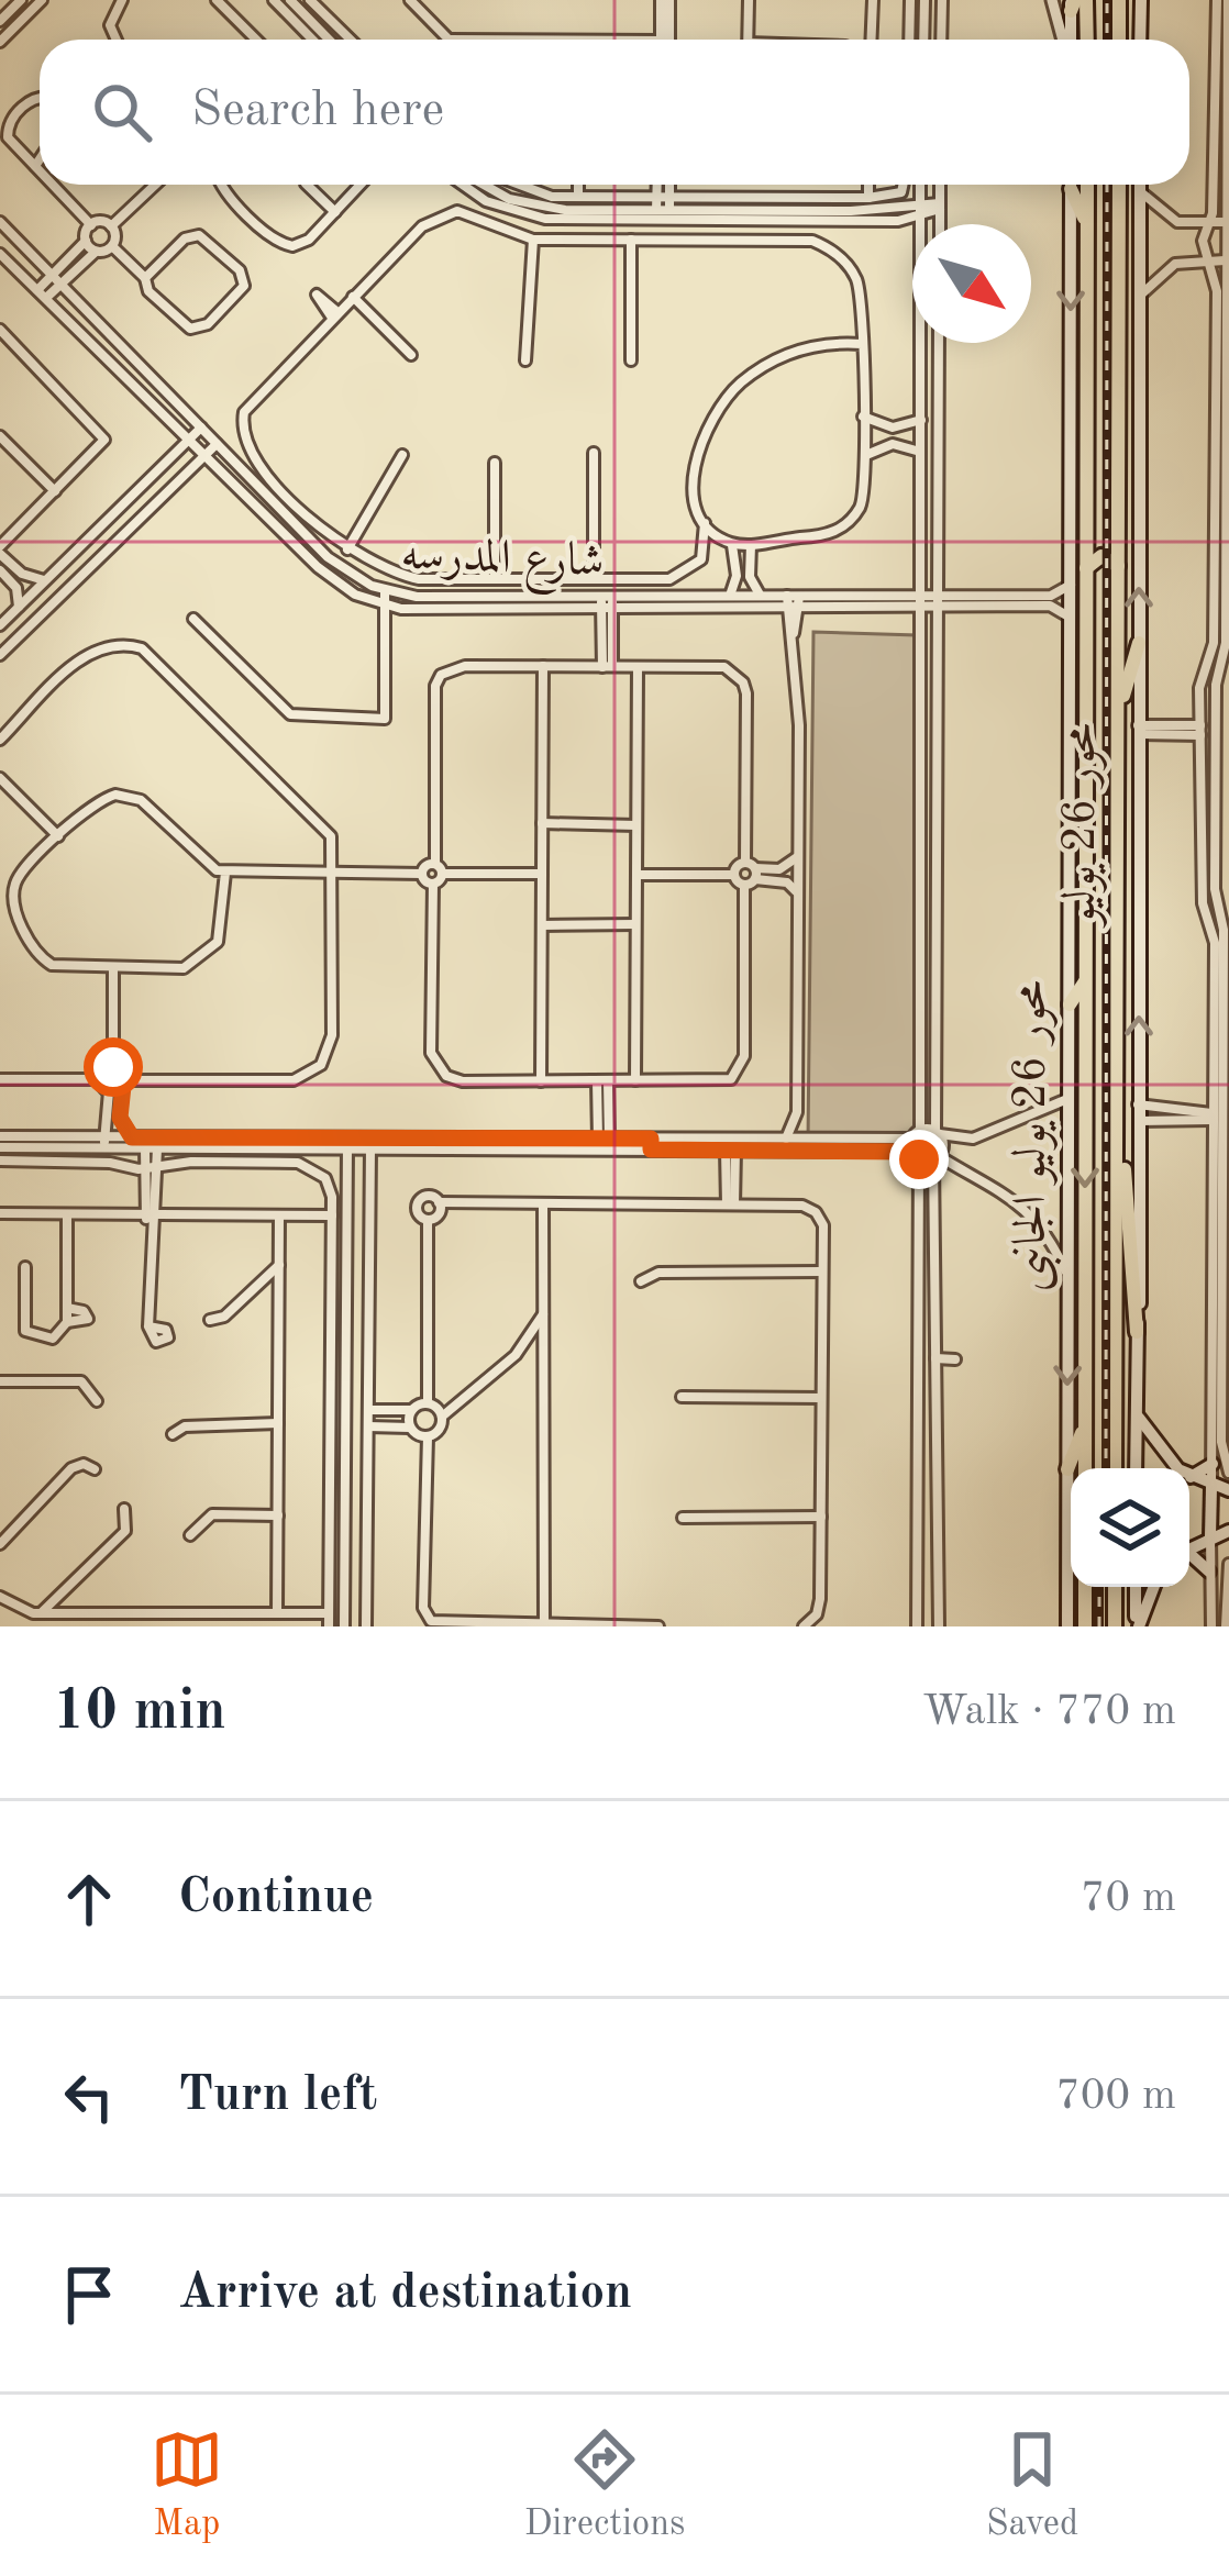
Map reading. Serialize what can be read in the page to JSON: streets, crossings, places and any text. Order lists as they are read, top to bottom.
{
  "streets": {
    "highway": ["محور 26 يوليو"],
    "main road": ["محور 26 يوليو الجانبى"],
    "street": ["شارع المدرسه"]
  },
  "crossings": [
    ["شارع المدرسه", "محور 26 يوليو الجانبى"]
  ],
  "north": "bottom right",
  "page": {
    "search": "Search here",
    "heading": ["10 min", "Walk · 770 m"],
    "list": [
      ["Continue", "70 m"],
      ["Turn left", "700 m"],
      "Arrive at destination"
    ],
    "nav": ["Map", "Directions", "Saved"]
  }
}
